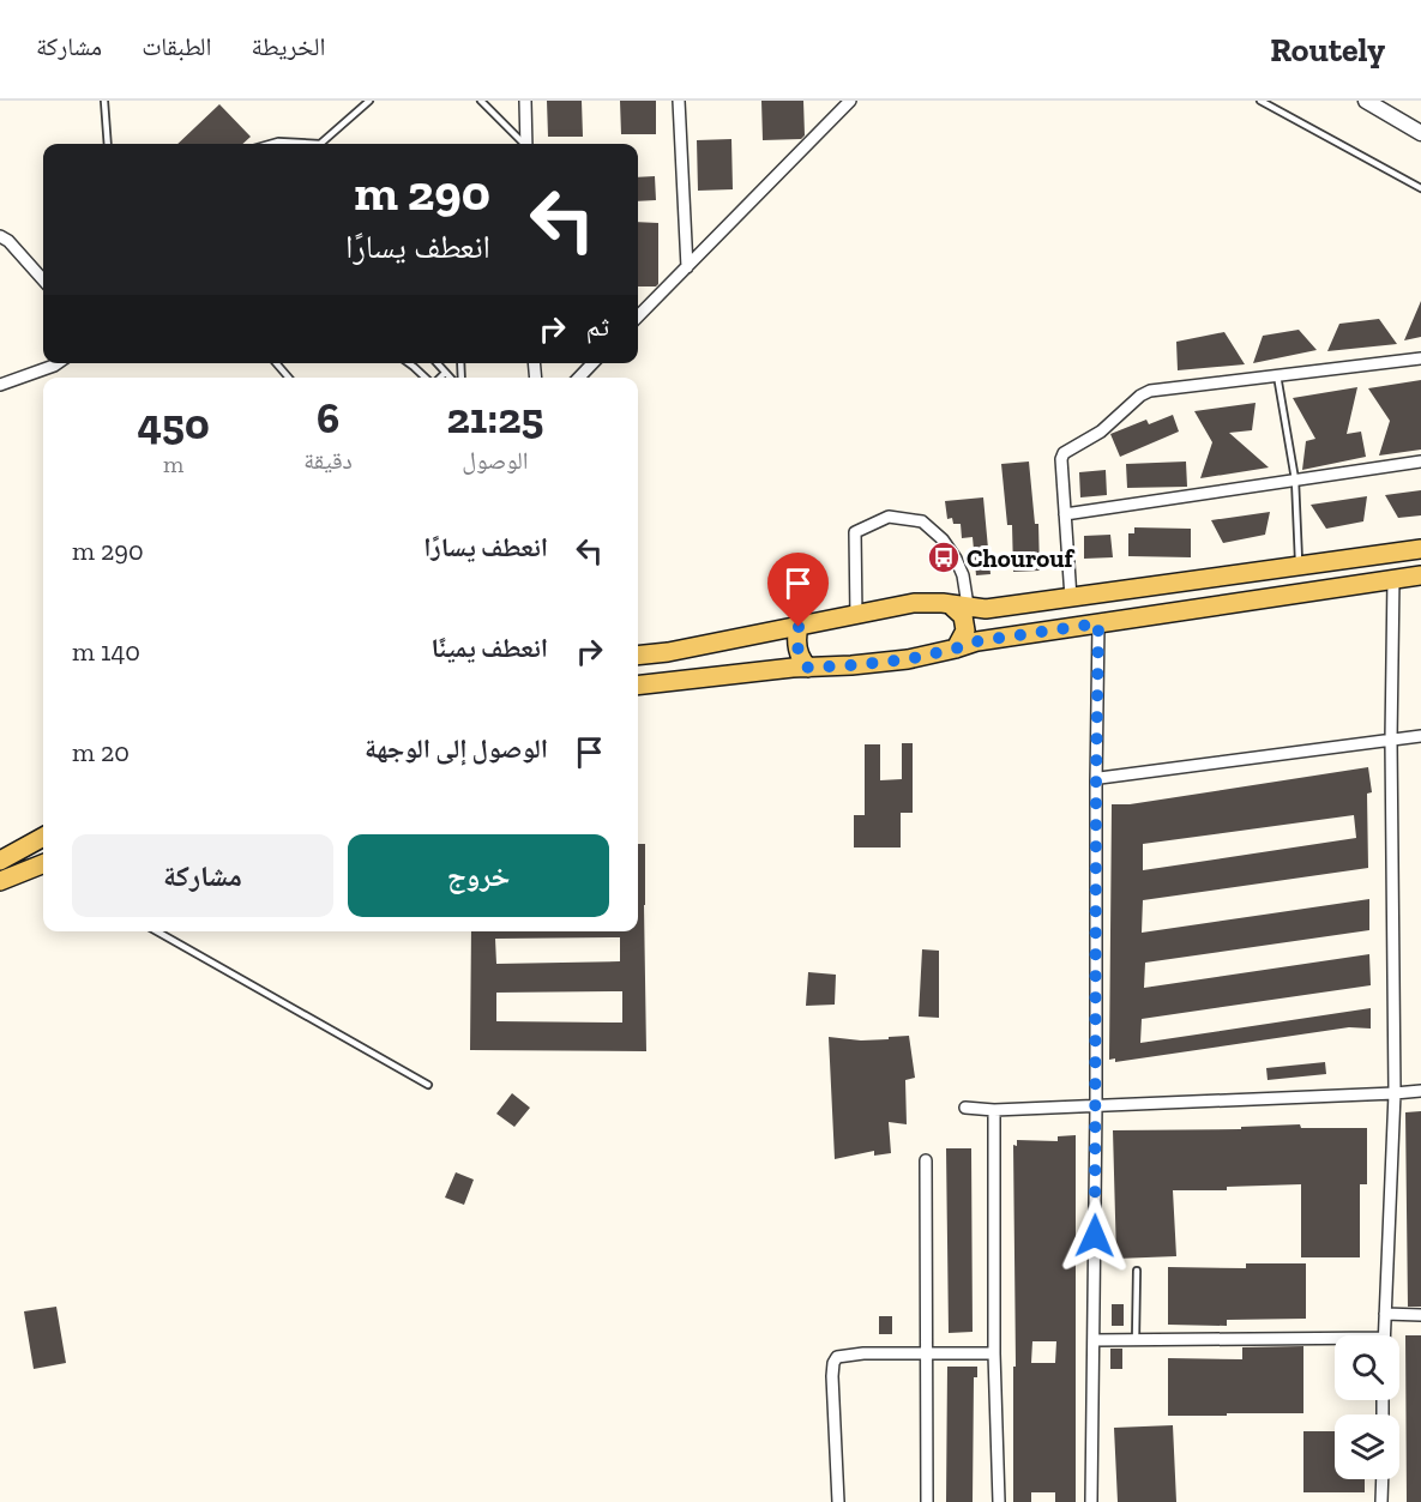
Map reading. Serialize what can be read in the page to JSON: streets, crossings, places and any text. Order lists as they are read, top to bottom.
{
  "places": {
    "bus stop": ["Chourouf"]
  },
  "page": {
    "header": "Routely",
    "nav": ["الخريطة", "الطبقات", "مشاركة"],
    "turn": ["290 m", "انعطف يسارًا"],
    "then": "ثم",
    "eta": [
      "21:25",
      "الوصول",
      "6",
      "دقيقة",
      "450",
      "m"
    ],
    "list": [
      {
        "name": "انعطف يسارًا",
        "value": "290 m"
      },
      {
        "name": "انعطف يمينًا",
        "value": "140 m"
      },
      {
        "name": "الوصول إلى الوجهة",
        "value": "20 m"
      }
    ],
    "buttons": ["خروج", "مشاركة"]
  }
}
